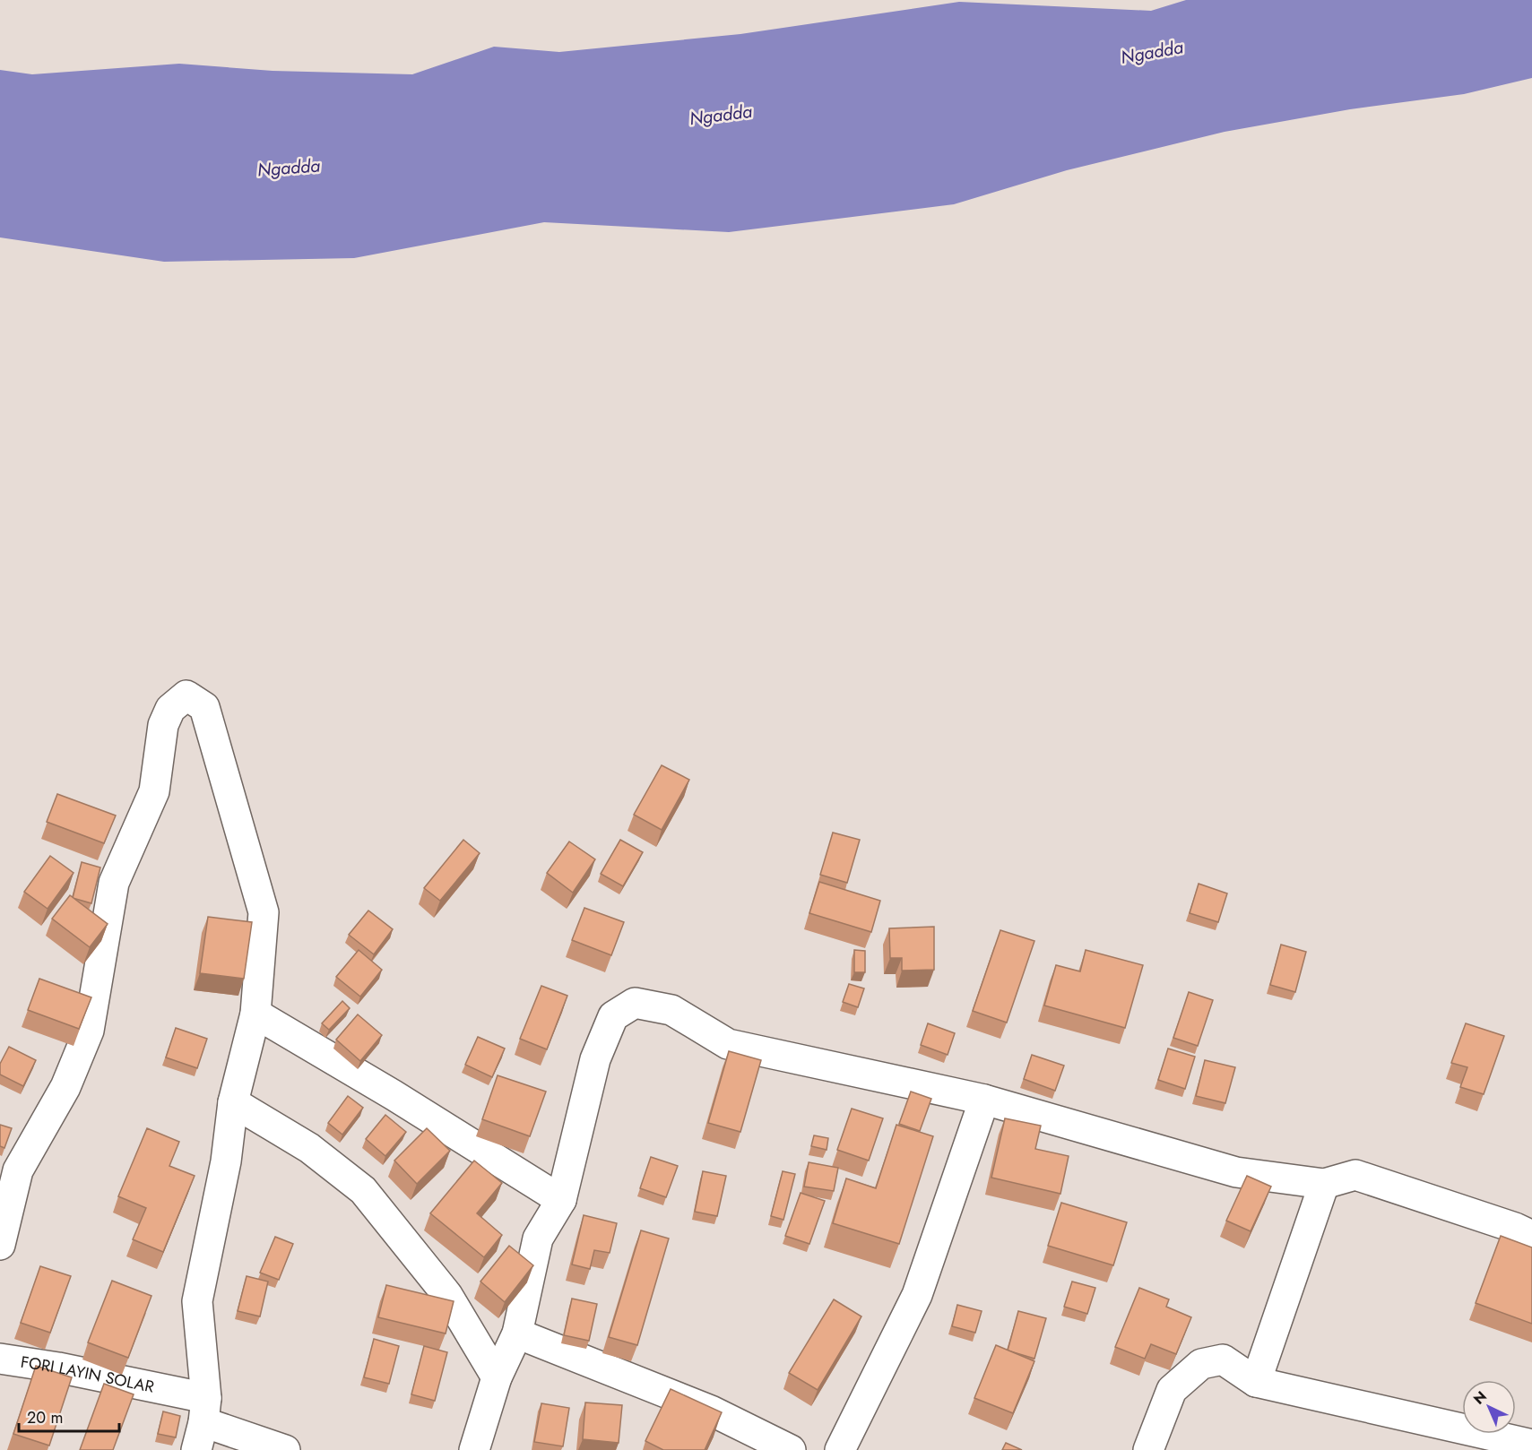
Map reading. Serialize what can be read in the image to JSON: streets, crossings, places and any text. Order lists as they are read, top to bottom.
{
  "streets": {
    "street": ["FORI LAYIN SOLAR"]
  },
  "water": ["Ngadda"],
  "scale_bar": "20 m",
  "north": "top left"
}
